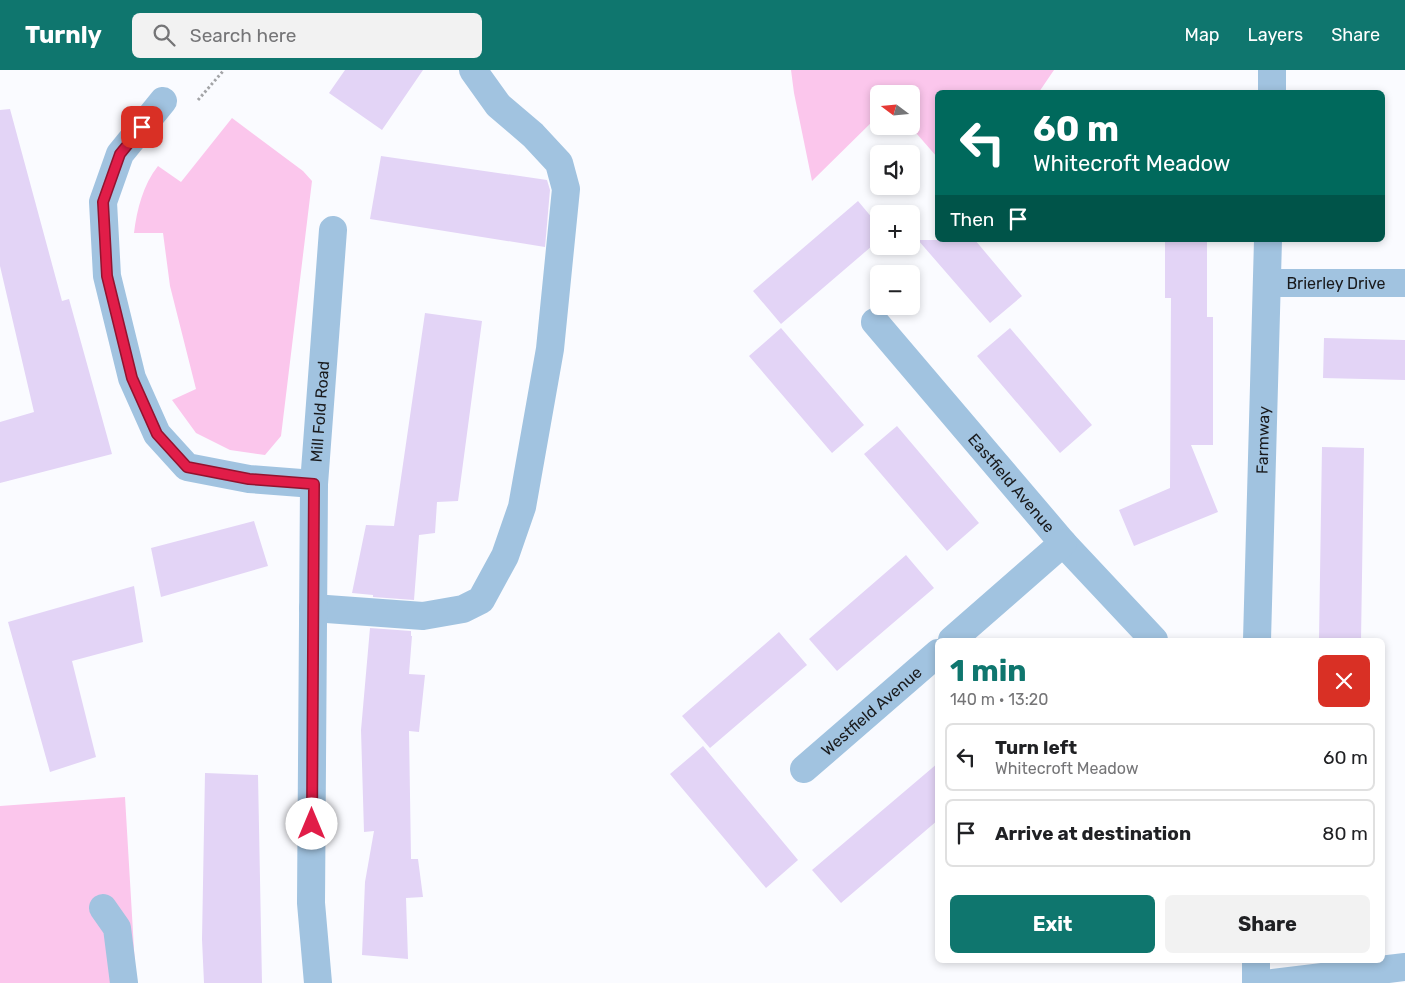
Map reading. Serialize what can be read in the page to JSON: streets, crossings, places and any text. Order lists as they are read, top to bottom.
{
  "streets": {
    "street": [
      "Brierley Drive",
      "Mill Fold Road",
      "Farmway",
      "Eastfield Avenue",
      "Westfield Avenue"
    ]
  },
  "crossings": [
    ["Brierley Drive", "Farmway"]
  ],
  "north": "left",
  "page": {
    "header": "Turnly",
    "search": "Search here",
    "nav": ["Map", "Layers", "Share"],
    "map_buttons": ["+", "−"],
    "turn": ["60 m", "Whitecroft Meadow"],
    "then": "Then",
    "heading": ["1 min", "140 m · 13:20"],
    "list": [
      {
        "name": "Turn left",
        "note": "Whitecroft Meadow",
        "value": "60 m"
      },
      {
        "name": "Arrive at destination",
        "value": "80 m"
      }
    ],
    "buttons": ["Exit", "Share"]
  }
}
